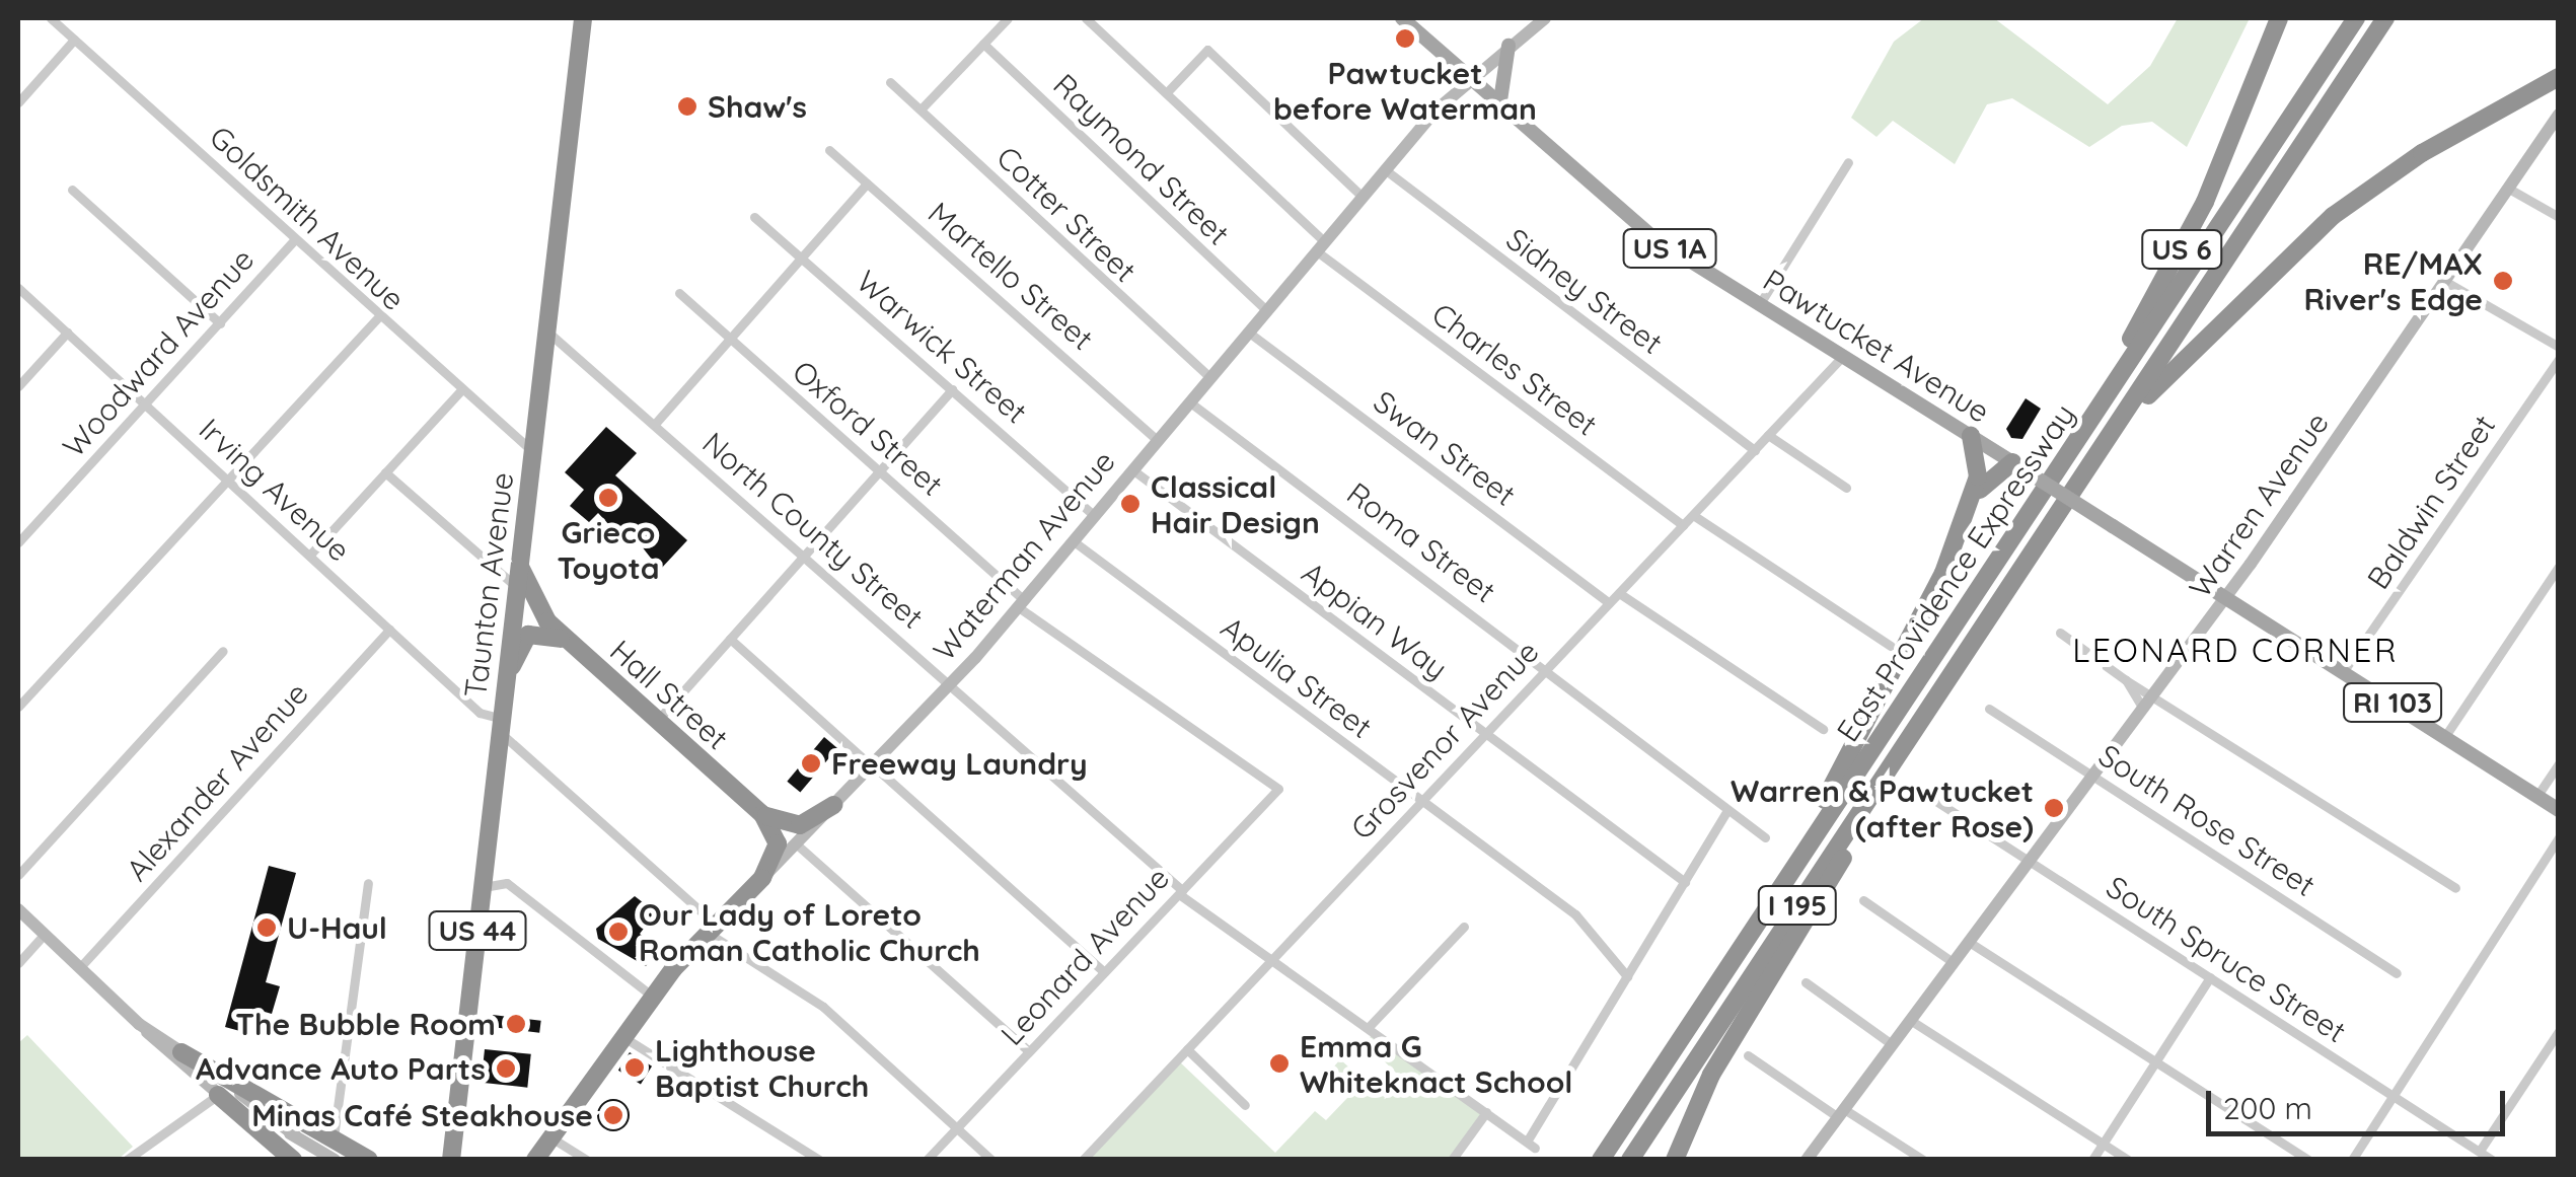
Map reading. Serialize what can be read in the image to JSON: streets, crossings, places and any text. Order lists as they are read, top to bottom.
{
  "streets": {
    "highway": [
      "US 6",
      "Waterman Avenue",
      "East Providence Expressway",
      "Taunton Avenue",
      "Hall Street",
      "I 195",
      "US 44"
    ],
    "main road": [
      "US 1A",
      "Pawtucket Avenue",
      "Warren Avenue",
      "RI 103"
    ],
    "street": [
      "Raymond Street",
      "Cotter Street",
      "Goldsmith Avenue",
      "Martello Street",
      "Sidney Street",
      "Warwick Street",
      "Woodward Avenue",
      "Charles Street",
      "Oxford Street",
      "Swan Street",
      "Irving Avenue",
      "Baldwin Street",
      "North County Street",
      "Roma Street",
      "Appian Way",
      "Apulia Street",
      "Grosvenor Avenue",
      "Alexander Avenue",
      "South Rose Street",
      "Leonard Avenue",
      "South Spruce Street"
    ]
  },
  "crossings": [
    ["Raymond Street", "Waterman Avenue"],
    ["Cotter Street", "Waterman Avenue"],
    ["Goldsmith Avenue", "Woodward Avenue"],
    ["Goldsmith Avenue", "Taunton Avenue"],
    ["US 6", "East Providence Expressway"],
    ["Martello Street", "Waterman Avenue"],
    ["Sidney Street", "Waterman Avenue"],
    ["Sidney Street", "Grosvenor Avenue"],
    ["Pawtucket Avenue", "Baldwin Street"],
    ["Pawtucket Avenue", "Warren Avenue"],
    ["Pawtucket Avenue", "Waterman Avenue"],
    ["Pawtucket Avenue", "Grosvenor Avenue"],
    ["Warwick Street", "Waterman Avenue"],
    ["Woodward Avenue", "Irving Avenue"],
    ["Charles Street", "Waterman Avenue"],
    ["Charles Street", "Grosvenor Avenue"],
    ["Oxford Street", "Waterman Avenue"],
    ["Oxford Street", "Leonard Avenue"],
    ["Swan Street", "Waterman Avenue"],
    ["Swan Street", "Grosvenor Avenue"],
    ["Irving Avenue", "Waterman Avenue"],
    ["Irving Avenue", "Taunton Avenue"],
    ["Irving Avenue", "Alexander Avenue"],
    ["Irving Avenue", "Leonard Avenue"],
    ["Warren Avenue", "South Rose Street"],
    ["Warren Avenue", "South Spruce Street"],
    ["North County Street", "Waterman Avenue"],
    ["North County Street", "Taunton Avenue"],
    ["North County Street", "Apulia Street"],
    ["North County Street", "Grosvenor Avenue"],
    ["North County Street", "Leonard Avenue"],
    ["Roma Street", "Waterman Avenue"],
    ["Roma Street", "Grosvenor Avenue"],
    ["Waterman Avenue", "Appian Way"],
    ["Waterman Avenue", "Apulia Street"],
    ["Taunton Avenue", "Hall Street"],
    ["Appian Way", "Grosvenor Avenue"],
    ["Apulia Street", "Grosvenor Avenue"]
  ],
  "districts": ["LEONARD CORNER"],
  "places": [
    "Pawtucket before Waterman",
    "Shaw's",
    "RE/MAX River's Edge",
    "Grieco Toyota",
    "Classical Hair Design",
    "Freeway Laundry",
    "Warren & Pawtucket (after Rose)",
    "U-Haul",
    "Our Lady of Loreto Roman Catholic Church",
    "The Bubble Room",
    "Emma G Whiteknact School",
    "Lighthouse Baptist Church",
    "Advance Auto Parts",
    "Minas Café Steakhouse"
  ],
  "scale_bar": "200 m"
}
